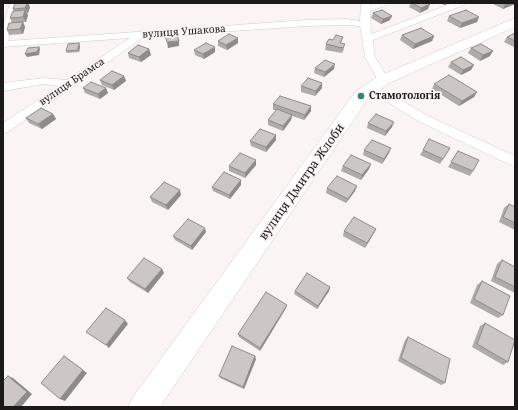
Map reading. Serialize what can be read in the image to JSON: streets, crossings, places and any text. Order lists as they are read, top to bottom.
{
  "streets": {
    "main road": ["вулиця Дмитра Жлоби"],
    "street": ["вулиця Ушакова", "вулиця Брамса"]
  },
  "crossings": [
    ["вулиця Ушакова", "вулиця Брамса"]
  ],
  "places": ["Стамотологія"]
}
